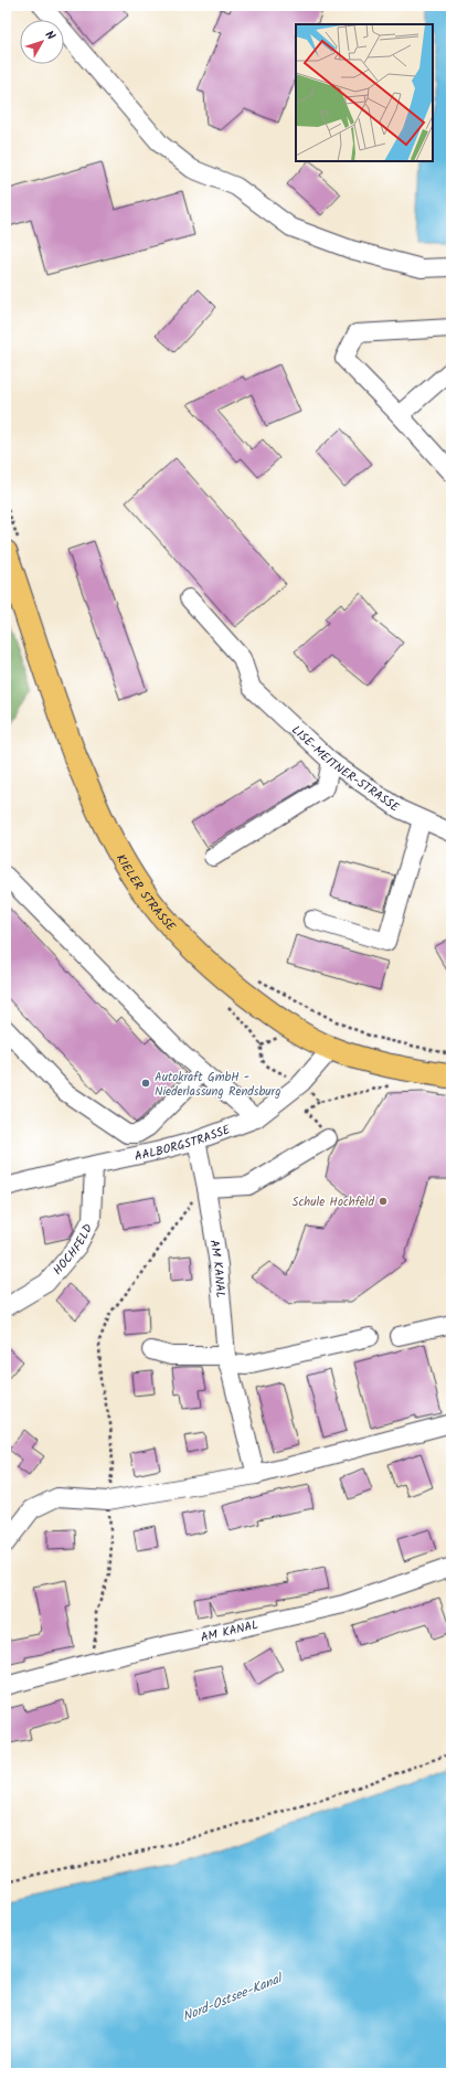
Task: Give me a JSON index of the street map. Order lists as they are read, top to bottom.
{
  "streets": {
    "main road": ["KIELER STRASSE"],
    "street": [
      "LISE-MEITNER-STRASSE",
      "AALBORGSTRASSE",
      "HOCHFELD",
      "AM KANAL"
    ]
  },
  "crossings": [
    ["KIELER STRASSE", "AALBORGSTRASSE"],
    ["AALBORGSTRASSE", "HOCHFELD"],
    ["AALBORGSTRASSE", "AM KANAL"]
  ],
  "water": ["Nord-Ostsee-Kanal"],
  "places": ["Autokraft GmbH - Niederlassung Rendsburg", "Schule Hochfeld"],
  "north": "top right"
}
